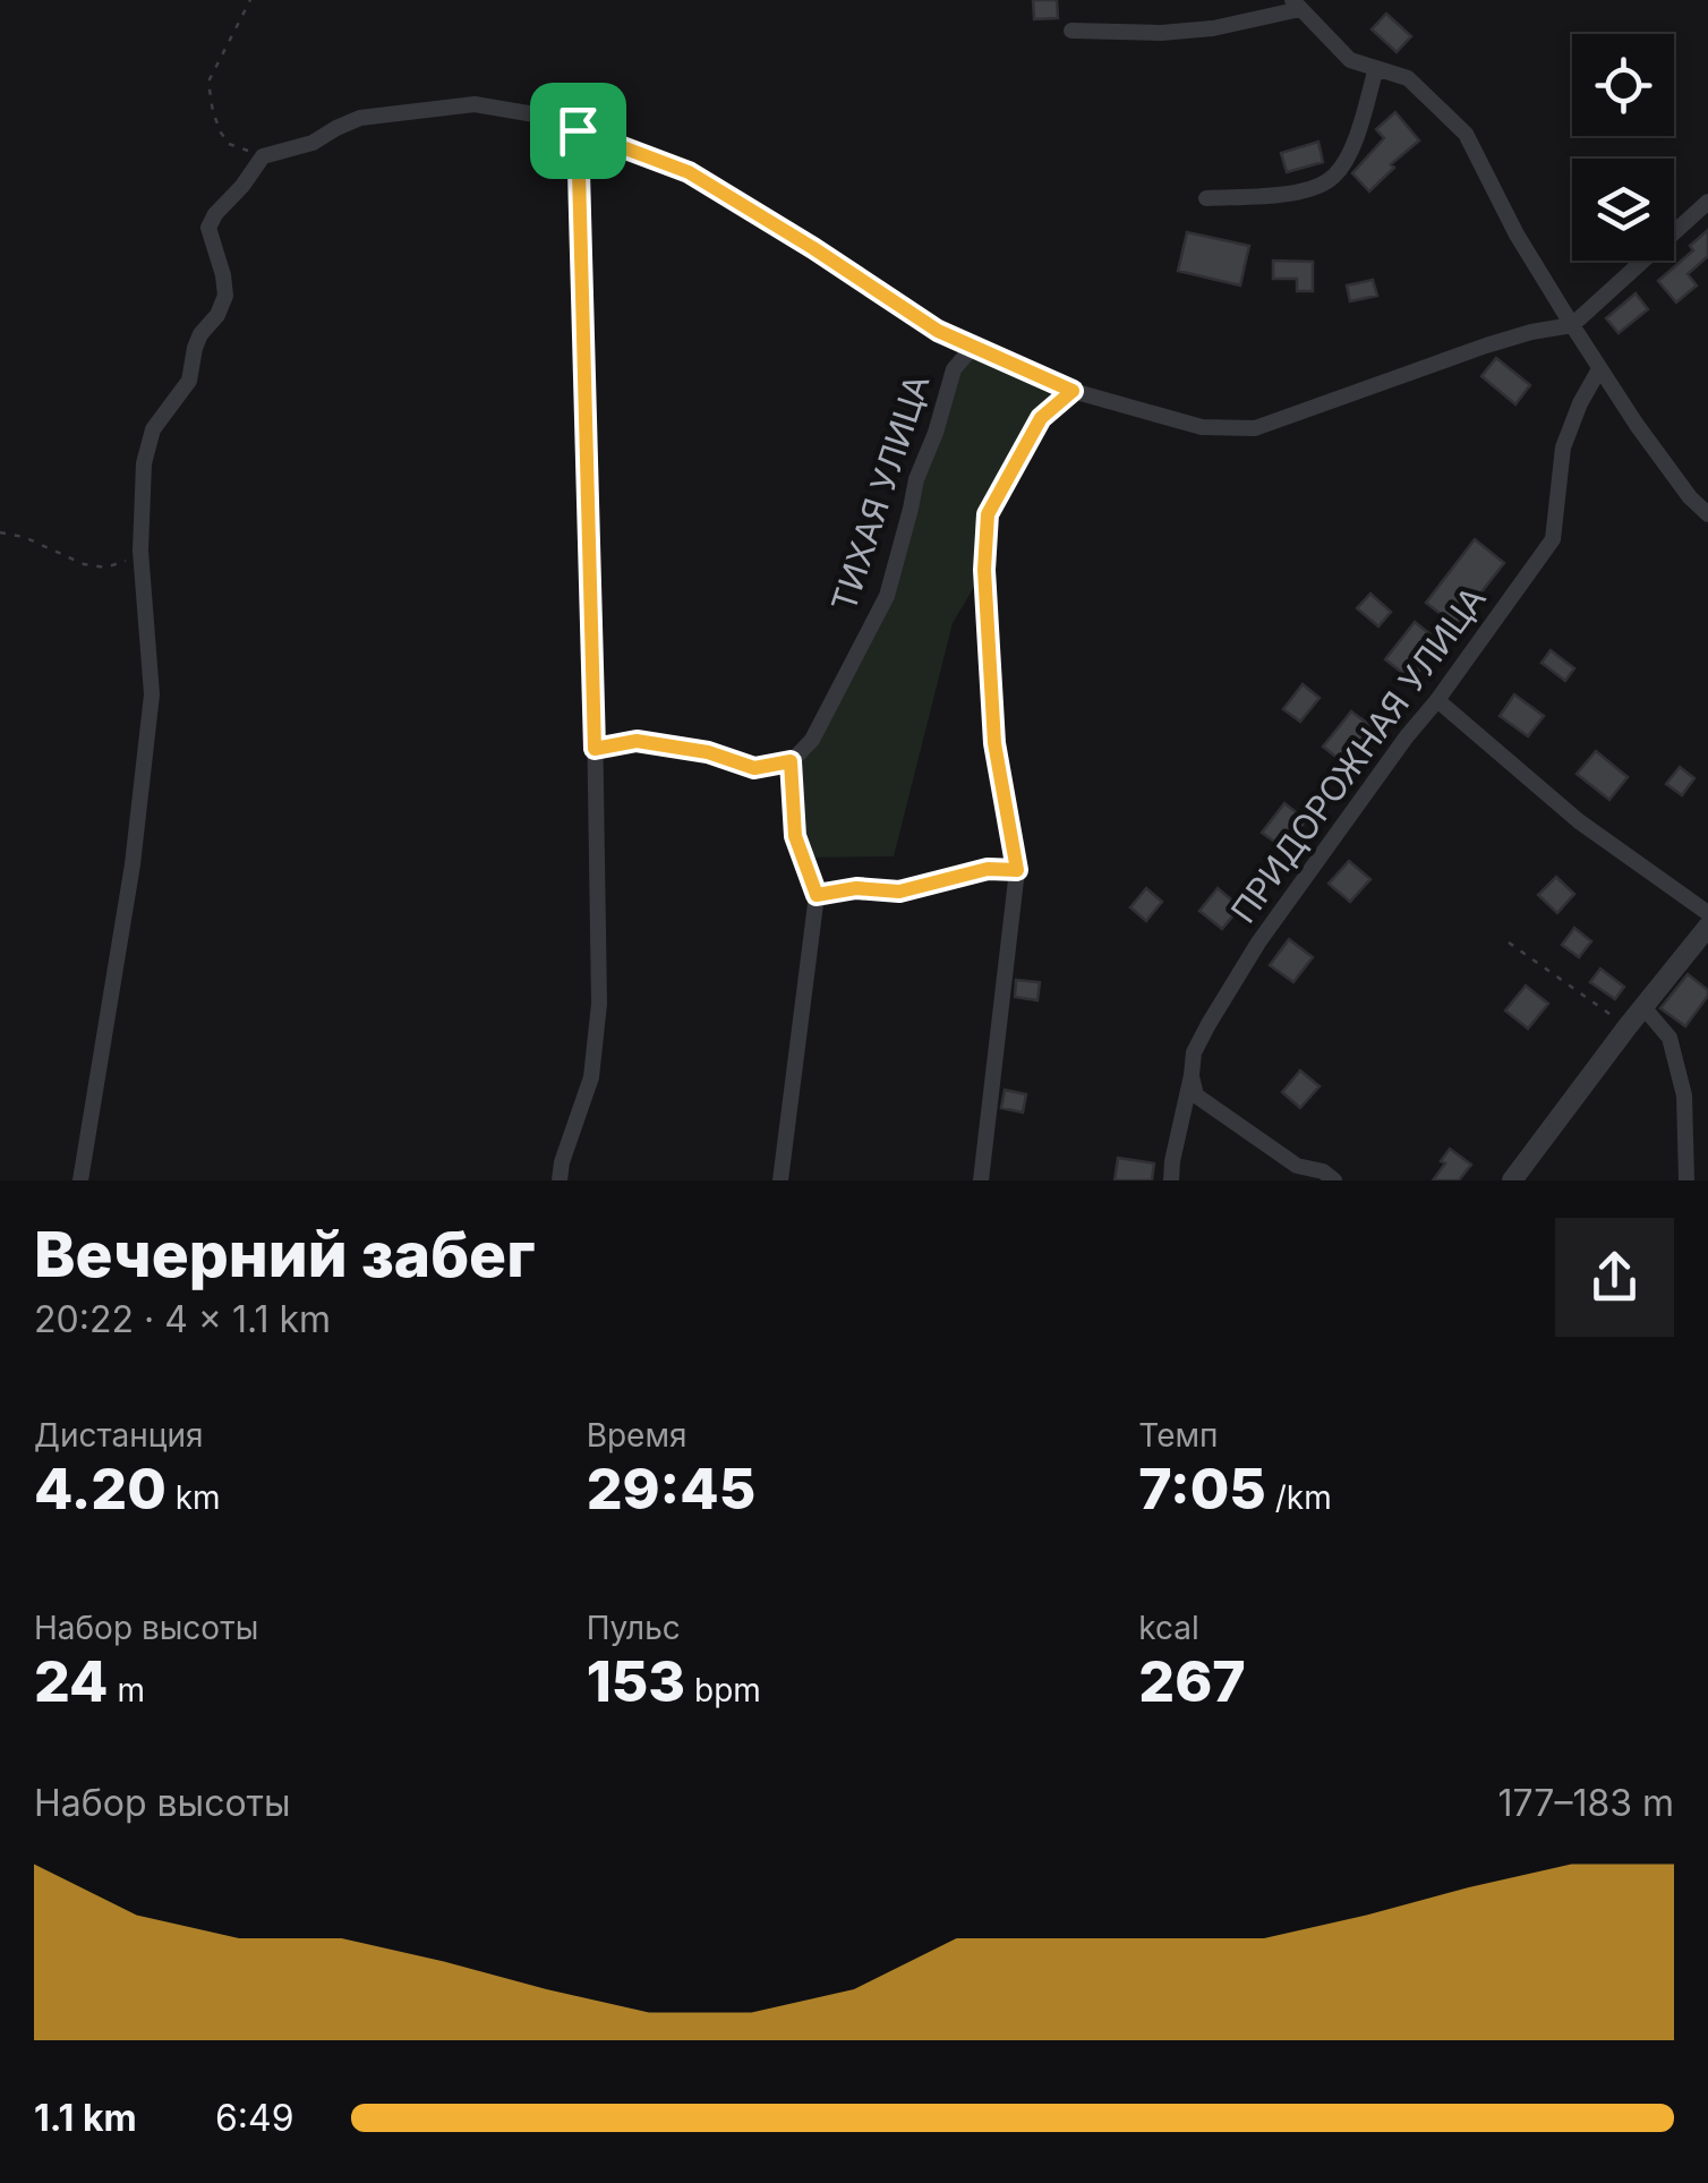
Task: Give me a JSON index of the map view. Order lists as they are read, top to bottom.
{
  "streets": {
    "street": ["ТИХАЯ УЛИЦА", "ПРИДОРОЖНАЯ УЛИЦА"]
  },
  "page": {
    "heading": ["Вечерний забег", "20:22 · 4 × 1.1 km"],
    "stats": [
      ["Дистанция", "4.20 km"],
      ["Время", "29:45"],
      ["Темп", "7:05 /km"],
      ["Набор высоты", "24 m"],
      ["Пульс", "153 bpm"],
      ["kcal", "267"]
    ],
    "chart": ["Набор высоты", "177–183 m"],
    "list": [
      {
        "name": "1.1 km",
        "note": "6:49"
      }
    ]
  }
}
